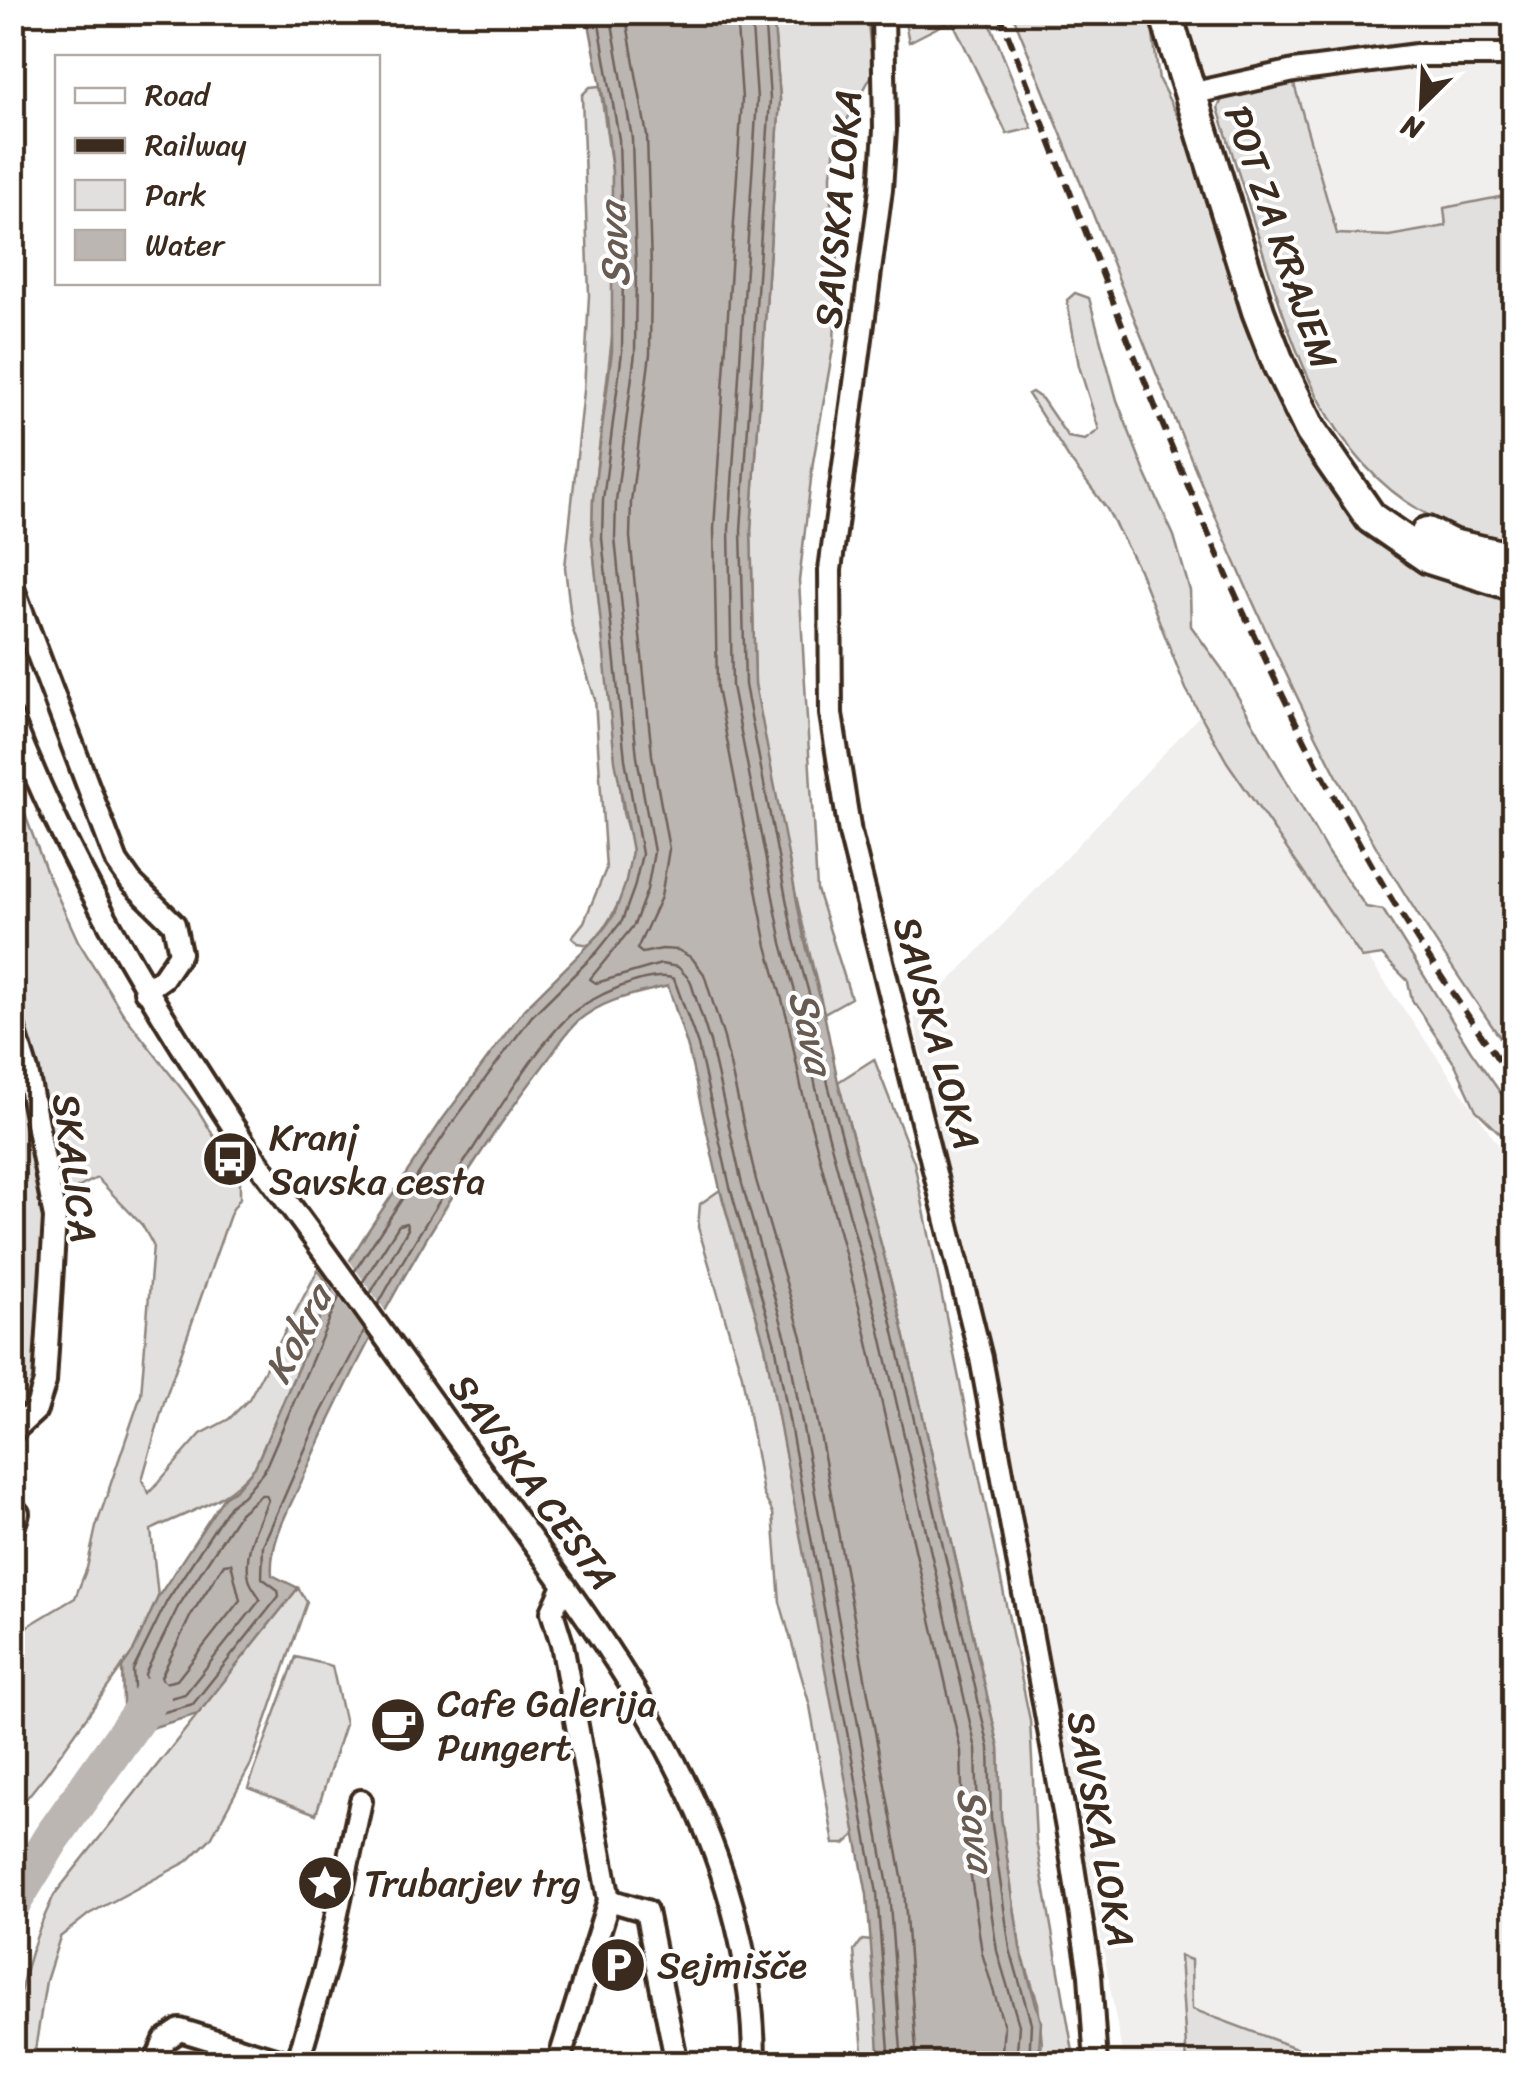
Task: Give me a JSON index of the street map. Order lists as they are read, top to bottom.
{
  "streets": {
    "street": [
      "SAVSKA LOKA",
      "POT ZA KRAJEM",
      "SKALICA",
      "SAVSKA CESTA"
    ]
  },
  "water": ["Sava", "Kokra"],
  "places": {
    "bus stop": ["Kranj Savska cesta"],
    "cafe": ["Cafe Galerija Pungert"],
    "place": ["Trubarjev trg"],
    "parking": ["Sejmišče"]
  },
  "legend": [
    "Road",
    "Railway",
    "Park",
    "Water"
  ],
  "north": "bottom left"
}
